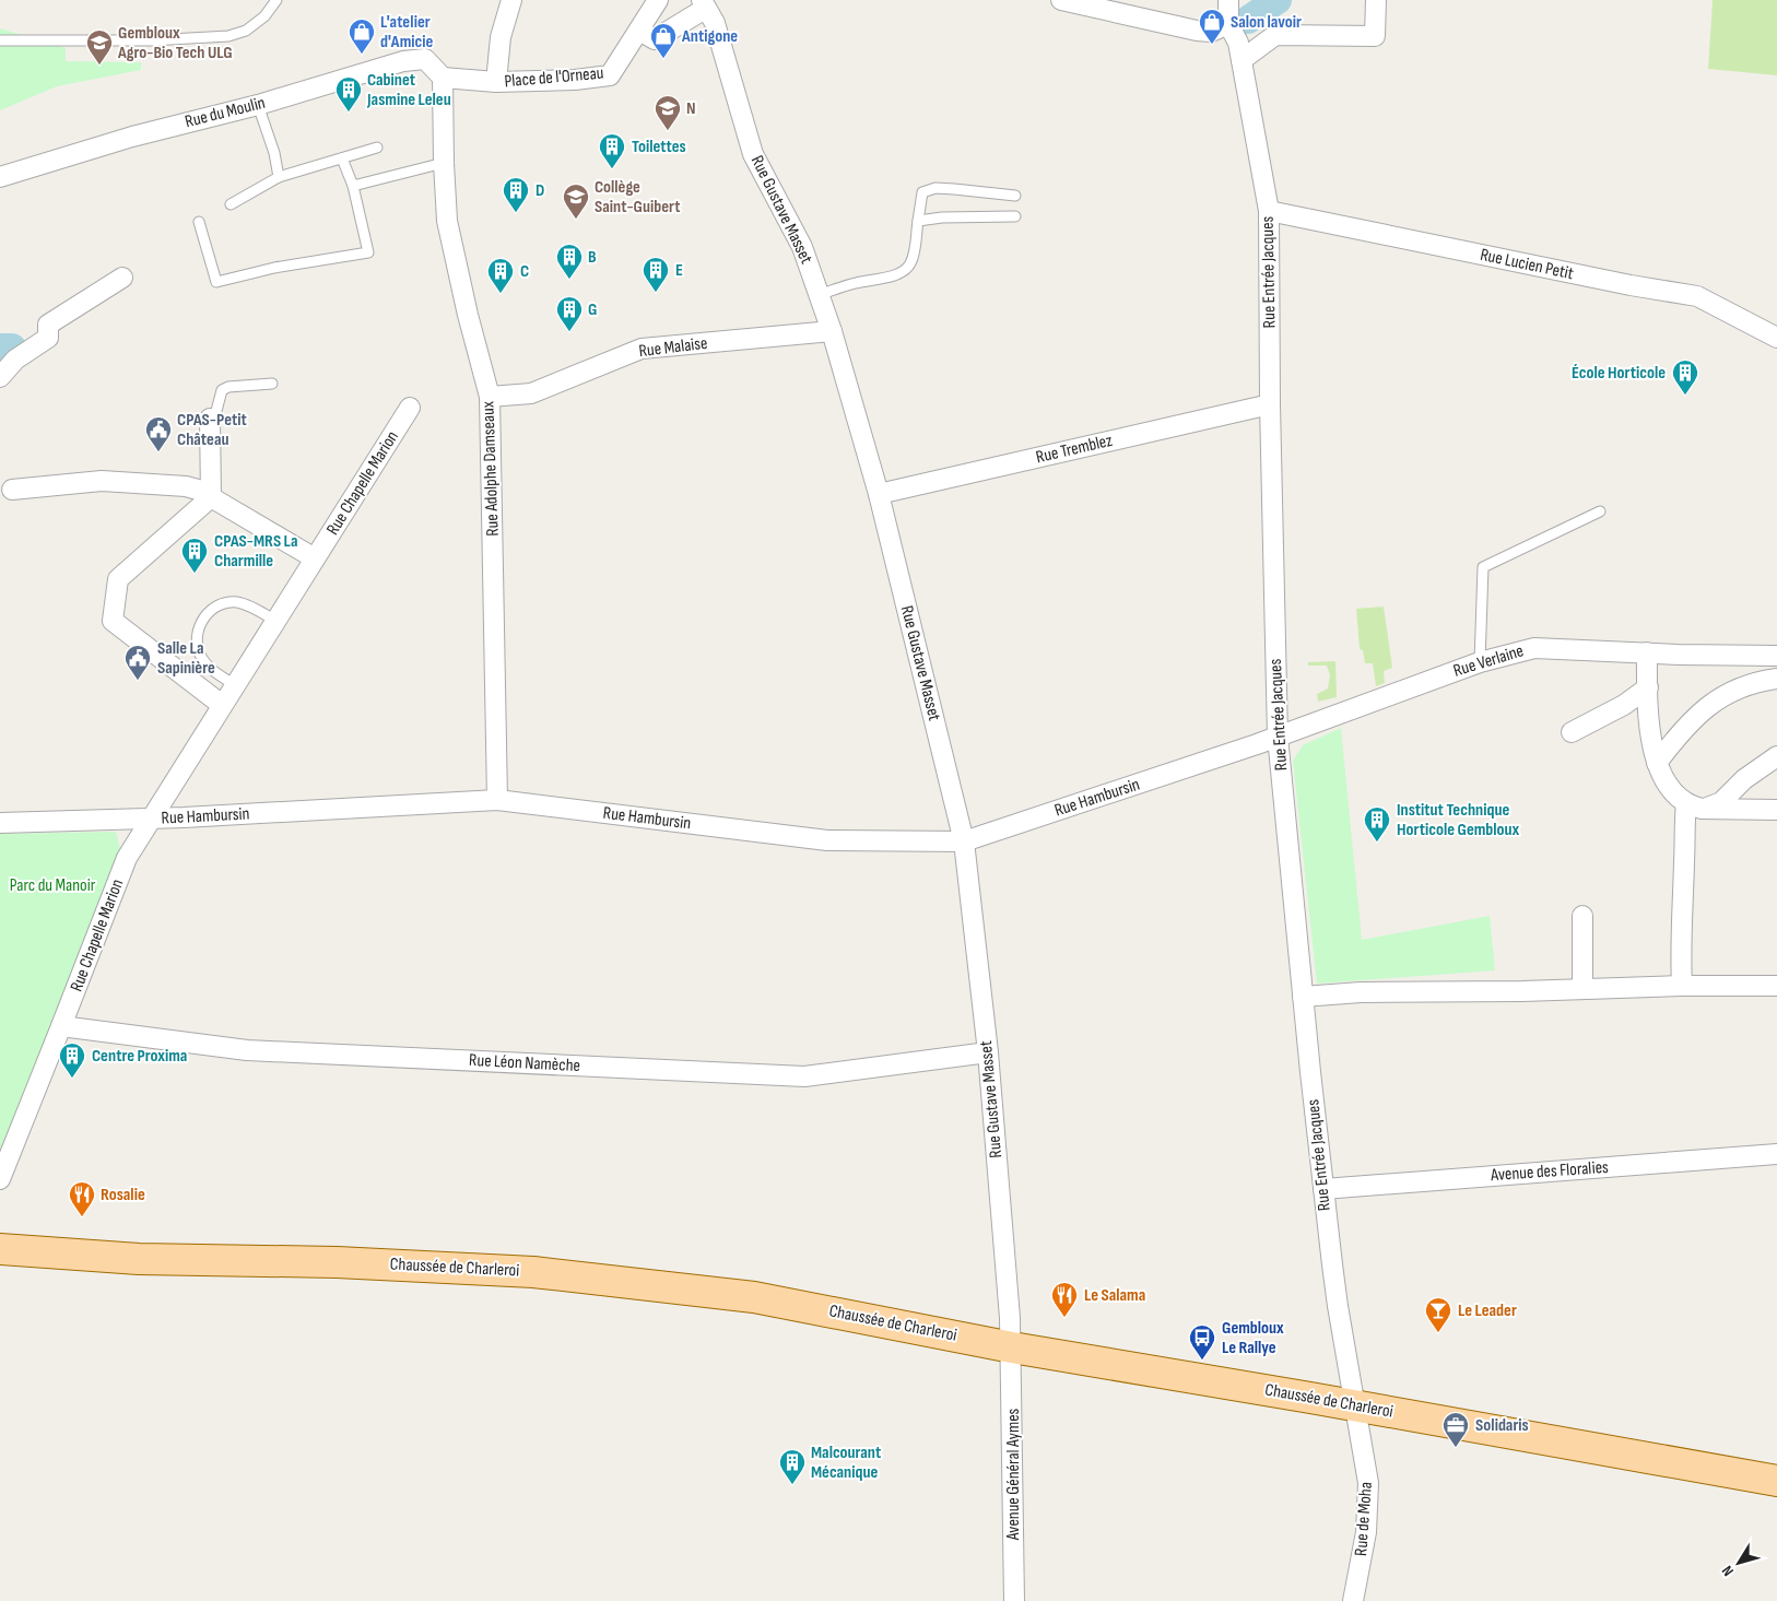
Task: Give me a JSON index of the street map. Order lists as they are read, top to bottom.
{
  "streets": {
    "main road": ["Chaussée de Charleroi"],
    "street": [
      "Place de l'Orneau",
      "Rue du Moulin",
      "Rue Gustave Masset",
      "Rue Lucien Petit",
      "Rue Entrée Jacques",
      "Rue Malaise",
      "Rue Tremblez",
      "Rue Adolphe Damseaux",
      "Rue Chapelle Marion",
      "Rue Verlaine",
      "Rue Hambursin",
      "Rue Léon Namèche",
      "Avenue des Floralies",
      "Avenue Général Aymes",
      "Rue de Moha"
    ]
  },
  "crossings": [
    ["Place de l'Orneau", "Rue du Moulin"],
    ["Place de l'Orneau", "Rue Adolphe Damseaux"],
    ["Rue du Moulin", "Rue Adolphe Damseaux"],
    ["Rue Gustave Masset", "Rue Malaise"],
    ["Rue Gustave Masset", "Rue Tremblez"],
    ["Rue Gustave Masset", "Rue Hambursin"],
    ["Rue Gustave Masset", "Rue Léon Namèche"],
    ["Rue Gustave Masset", "Chaussée de Charleroi"],
    ["Rue Gustave Masset", "Avenue Général Aymes"],
    ["Rue Lucien Petit", "Rue Entrée Jacques"],
    ["Rue Entrée Jacques", "Rue Tremblez"],
    ["Rue Entrée Jacques", "Rue Verlaine"],
    ["Rue Entrée Jacques", "Rue Hambursin"],
    ["Rue Entrée Jacques", "Avenue des Floralies"],
    ["Rue Entrée Jacques", "Chaussée de Charleroi"],
    ["Rue Entrée Jacques", "Rue de Moha"],
    ["Rue Malaise", "Rue Adolphe Damseaux"],
    ["Rue Adolphe Damseaux", "Rue Hambursin"],
    ["Rue Chapelle Marion", "Rue Hambursin"],
    ["Rue Chapelle Marion", "Rue Léon Namèche"],
    ["Rue Verlaine", "Rue Hambursin"],
    ["Chaussée de Charleroi", "Avenue Général Aymes"],
    ["Chaussée de Charleroi", "Rue de Moha"]
  ],
  "parks": ["Parc du Manoir"],
  "places": {
    "shop": ["Salon lavoir", "L'atelier d'Amicie", "Antigone"],
    "school or university": ["Gembloux Agro-Bio Tech ULG", "N", "Collège Saint-Guibert"],
    "building": [
      "Cabinet Jasmine Leleu",
      "Toilettes",
      "D",
      "B",
      "E",
      "C",
      "G",
      "École Horticole",
      "CPAS-MRS La Charmille",
      "Institut Technique Horticole Gembloux",
      "Centre Proxima",
      "Malcourant Mécanique"
    ],
    "public building": ["CPAS-Petit Château", "Salle La Sapinière"],
    "restaurant": ["Rosalie", "Le Salama"],
    "bar": ["Le Leader"],
    "bus stop": ["Gembloux Le Rallye"],
    "office": ["Solidaris"]
  },
  "north": "bottom left"
}
